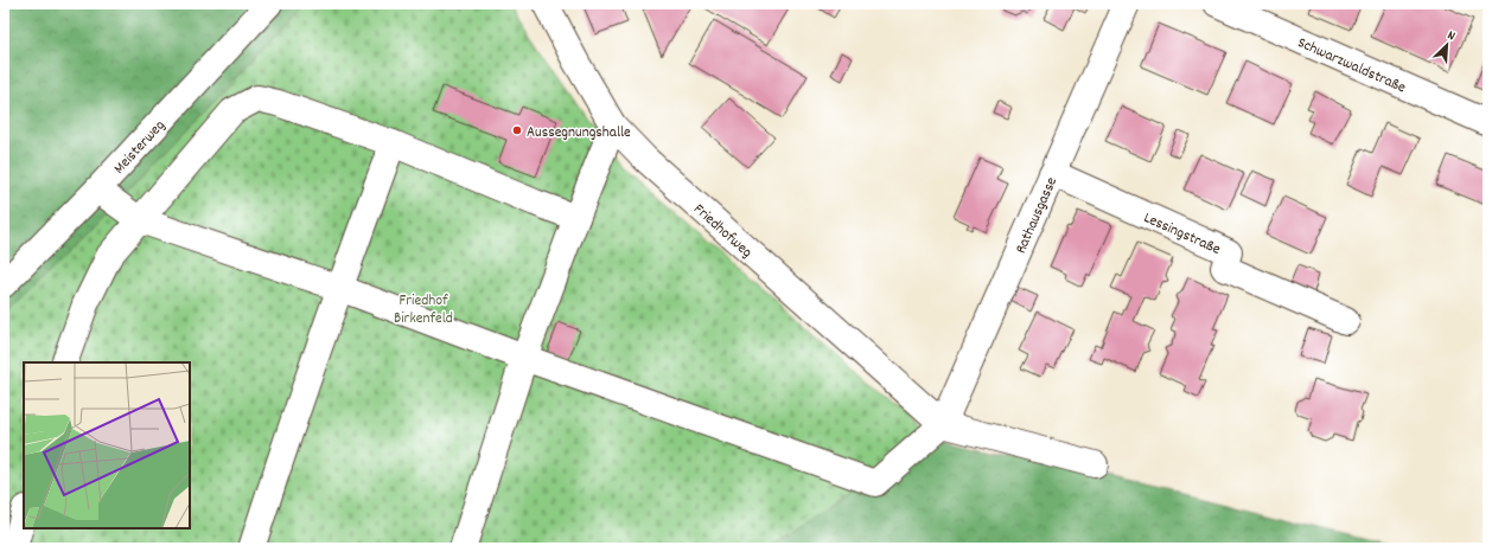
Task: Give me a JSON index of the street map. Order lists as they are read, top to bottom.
{
  "streets": {
    "street": [
      "Schwarzwaldstraße",
      "Meisterweg",
      "Rathausgasse",
      "Friedhofweg",
      "Lessingstraße"
    ]
  },
  "crossings": [
    ["Rathausgasse", "Friedhofweg"],
    ["Rathausgasse", "Lessingstraße"]
  ],
  "parks": ["Friedhof Birkenfeld"],
  "places": ["Aussegnungshalle"],
  "north": "top right"
}
